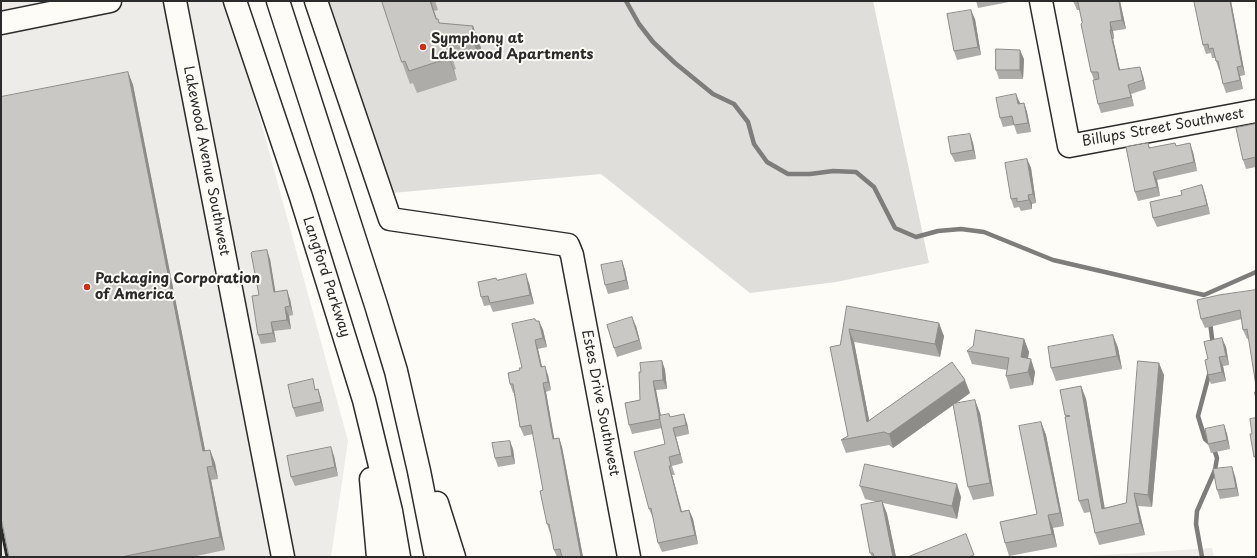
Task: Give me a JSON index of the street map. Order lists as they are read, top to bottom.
{
  "streets": {
    "main road": [
      "Billups Street Southwest",
      "Lakewood Avenue Southwest",
      "Langford Parkway",
      "Estes Drive Southwest"
    ]
  },
  "places": ["Symphony at Lakewood Apartments", "Packaging Corporation of America"]
}
